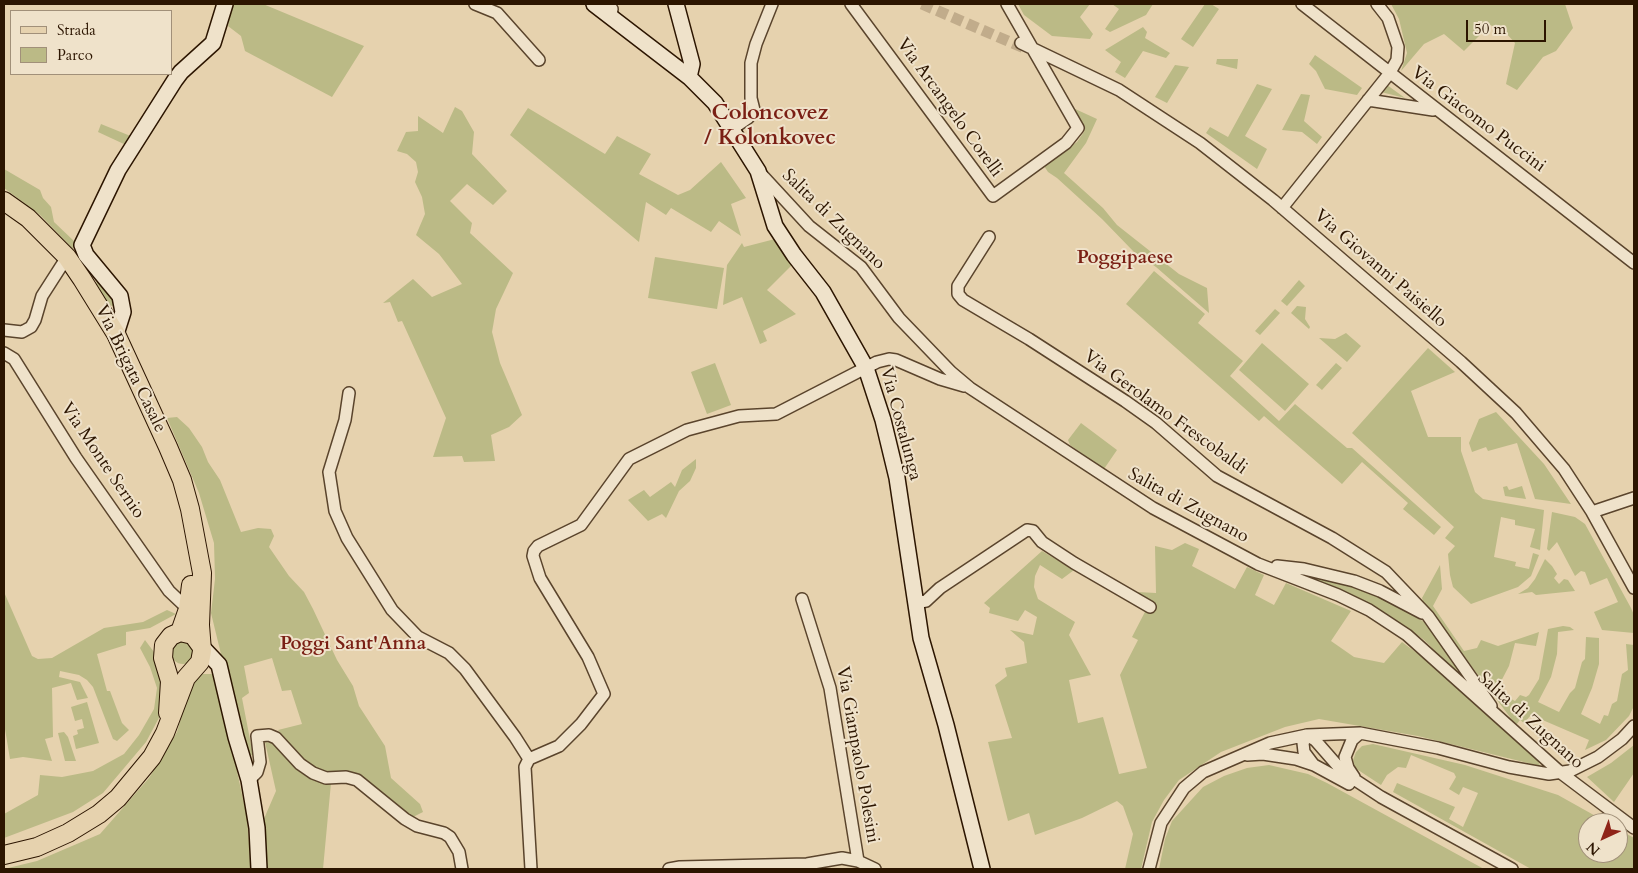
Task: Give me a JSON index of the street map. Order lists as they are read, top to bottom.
{
  "streets": {
    "main road": ["Via Brigata Casale"],
    "street": [
      "Via Arcangelo Corelli",
      "Via Giacomo Puccini",
      "Salita di Zugnano",
      "Via Giovanni Paisiello",
      "Via Gerolamo Frescobaldi",
      "Via Costalunga",
      "Via Monte Sernio",
      "Via Giampaolo Polesini"
    ]
  },
  "crossings": [
    ["Via Arcangelo Corelli", "Via Giovanni Paisiello"],
    ["Salita di Zugnano", "Via Gerolamo Frescobaldi"],
    ["Salita di Zugnano", "Via Costalunga"],
    ["Via Brigata Casale", "Via Monte Sernio"]
  ],
  "districts": ["Coloncovez / Kolonkovec", "Poggipaese", "Poggi Sant'Anna"],
  "legend": ["Strada", "Parco"],
  "scale_bar": "50 m",
  "north": "bottom left"
}
